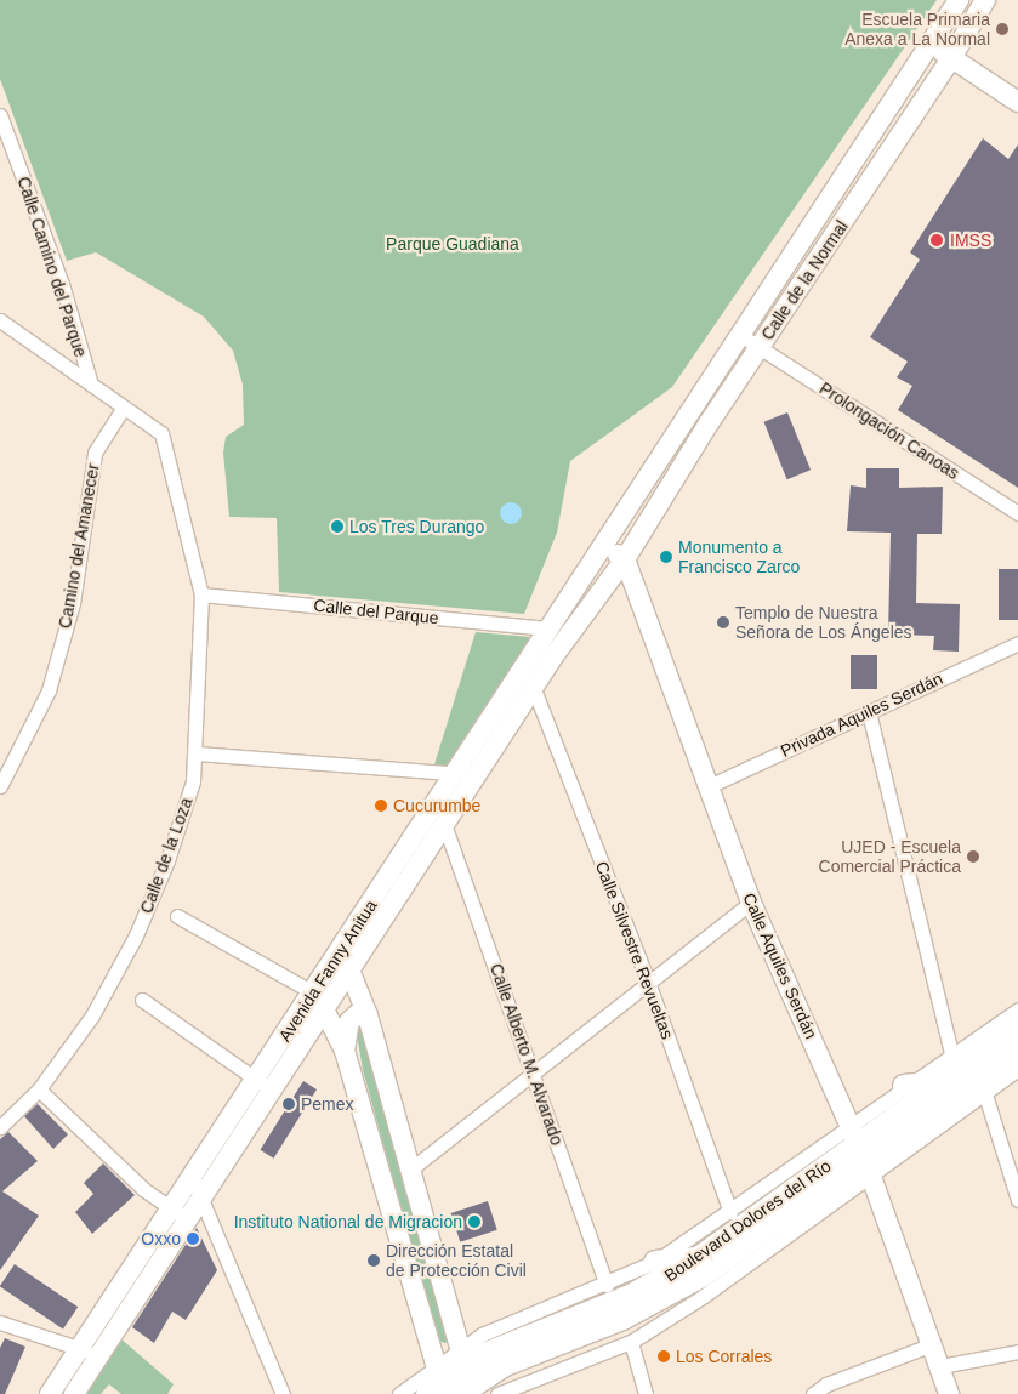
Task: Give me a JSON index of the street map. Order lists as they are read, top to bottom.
{
  "streets": {
    "main road": [
      "Calle de la Normal",
      "Calle Aquiles Serdán",
      "Avenida Fanny Anitua",
      "Boulevard Dolores del Río"
    ],
    "street": [
      "Calle Camino del Parque",
      "Prolongación Canoas",
      "Camino del Amanecer",
      "Calle del Parque",
      "Privada Aquiles Serdán",
      "Calle de la Loza",
      "Calle Silvestre Revueltas",
      "Calle Alberto M. Alvarado"
    ]
  },
  "crossings": [
    ["Calle de la Normal", "Prolongación Canoas"],
    ["Calle de la Normal", "Calle Aquiles Serdán"],
    ["Calle de la Normal", "Avenida Fanny Anitua"],
    ["Camino del Amanecer", "Calle de la Loza"],
    ["Calle del Parque", "Calle de la Loza"],
    ["Calle del Parque", "Avenida Fanny Anitua"],
    ["Privada Aquiles Serdán", "Calle Aquiles Serdán"],
    ["Calle Silvestre Revueltas", "Avenida Fanny Anitua"],
    ["Calle Aquiles Serdán", "Avenida Fanny Anitua"],
    ["Calle Aquiles Serdán", "Boulevard Dolores del Río"],
    ["Avenida Fanny Anitua", "Calle Alberto M. Alvarado"]
  ],
  "parks": ["Parque Guadiana"],
  "places": [
    "Escuela Primaria Anexa a La Normal",
    "IMSS",
    "Los Tres Durango",
    "Monumento a Francisco Zarco",
    "Templo de Nuestra Señora de Los Ángeles",
    "Cucurumbe",
    "UJED - Escuela Comercial Práctica",
    "Pemex",
    "Instituto National de Migracion",
    "Oxxo",
    "Dirección Estatal de Protección Civil",
    "Los Corrales"
  ]
}
